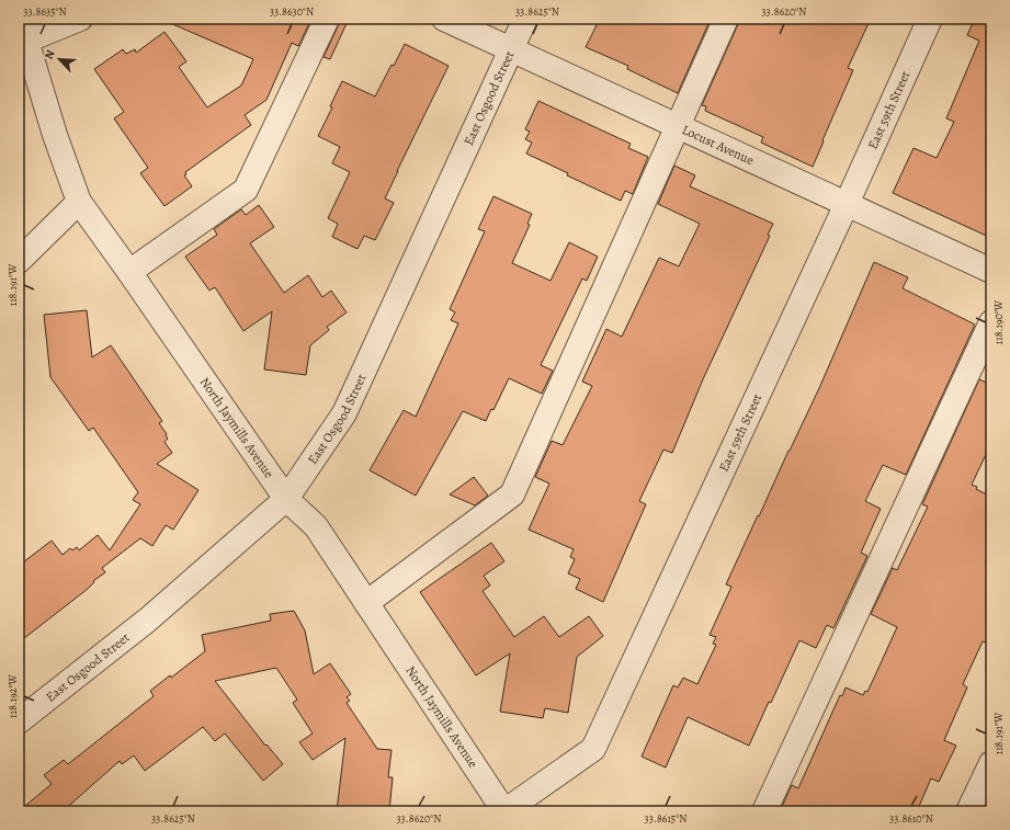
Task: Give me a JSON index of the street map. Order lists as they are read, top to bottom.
{
  "streets": {
    "street": [
      "East Osgood Street",
      "East 59th Street",
      "Locust Avenue",
      "North Jaymills Avenue"
    ]
  },
  "crossings": [
    ["East Osgood Street", "Locust Avenue"],
    ["East Osgood Street", "North Jaymills Avenue"],
    ["East 59th Street", "Locust Avenue"],
    ["East 59th Street", "North Jaymills Avenue"]
  ],
  "north": "top left",
  "coordinates": [
    "33.8635°N",
    "33.8630°N",
    "33.8625°N",
    "33.8620°N",
    "118.191°W",
    "118.190°W",
    "118.192°W",
    "33.8615°N",
    "33.8610°N"
  ]
}
